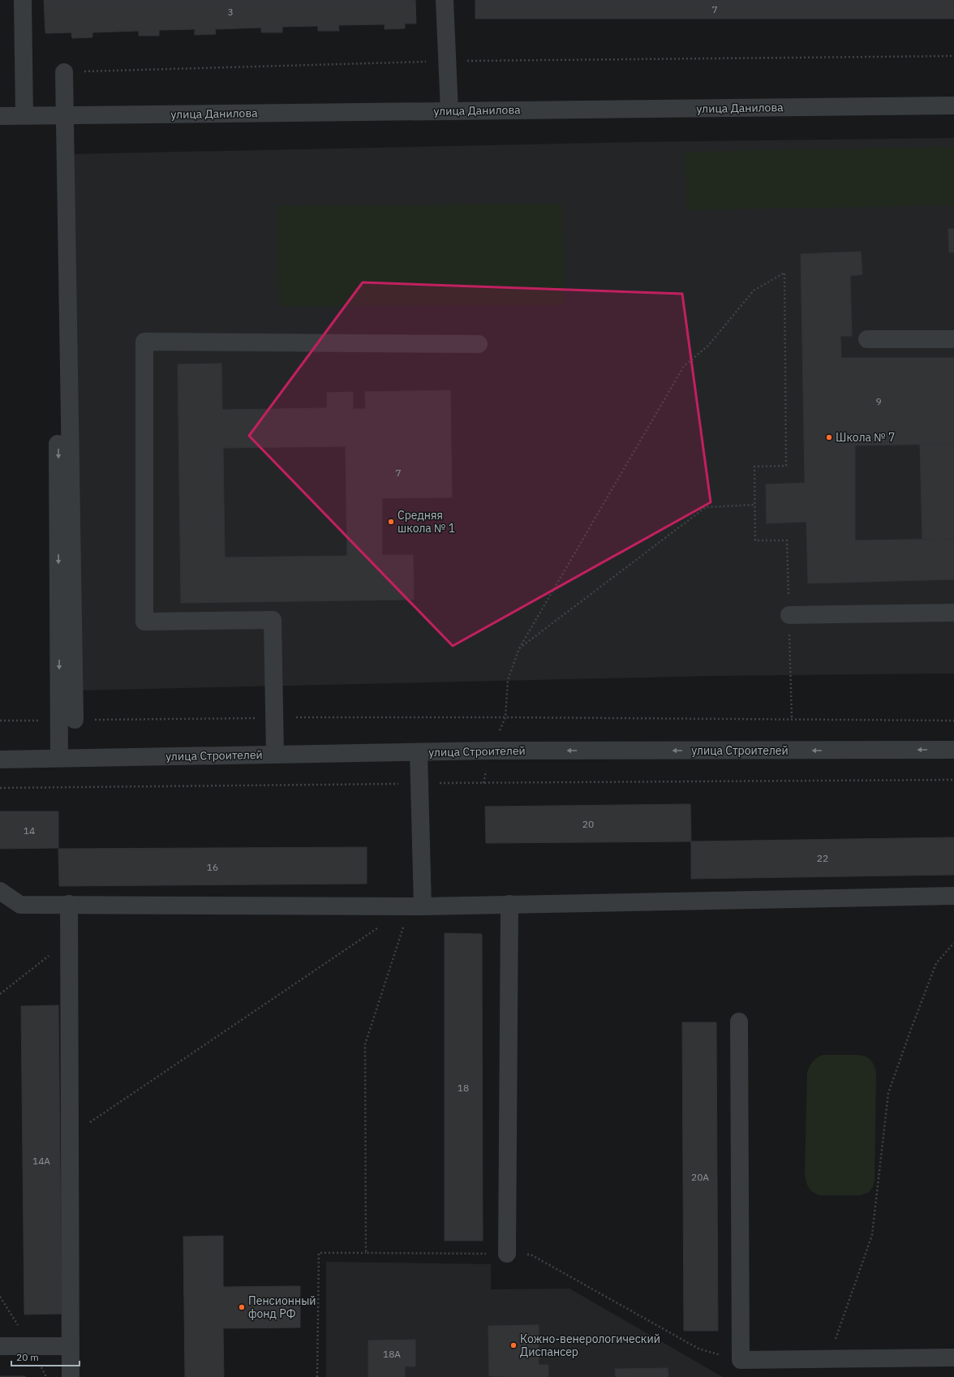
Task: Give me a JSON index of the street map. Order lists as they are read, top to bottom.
{
  "streets": {
    "street": ["улица Данилова", "улица Строителей"]
  },
  "places": [
    "Школа № 7",
    "Средняя школа № 1",
    "Пенсионный фонд РФ",
    "Кожно-венерологический Диспансер"
  ],
  "house_numbers": [
    "7",
    "3",
    "9",
    "7",
    "20",
    "14",
    "22",
    "16",
    "18",
    "14А",
    "20А",
    "18А"
  ],
  "scale_bar": "20 m"
}
